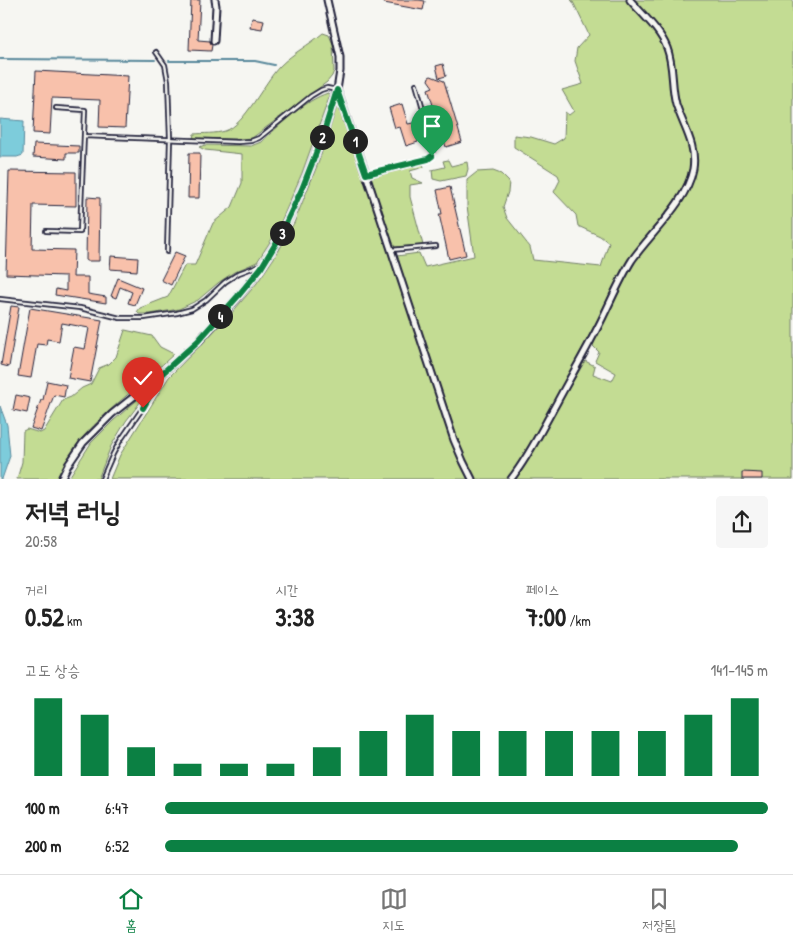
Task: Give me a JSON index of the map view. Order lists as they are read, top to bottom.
{
  "page": {
    "pins": [
      "2",
      "1",
      "3",
      "4"
    ],
    "heading": ["저녁 러닝", "20:58"],
    "stats": [
      ["거리", "0.52 km"],
      ["시간", "3:38"],
      ["페이스", "7:00 /km"]
    ],
    "chart": ["고도 상승", "141–145 m"],
    "list": [
      {
        "name": "100 m",
        "note": "6:47"
      },
      {
        "name": "200 m",
        "note": "6:52"
      }
    ],
    "tabs": ["홈", "지도", "저장됨"]
  }
}
